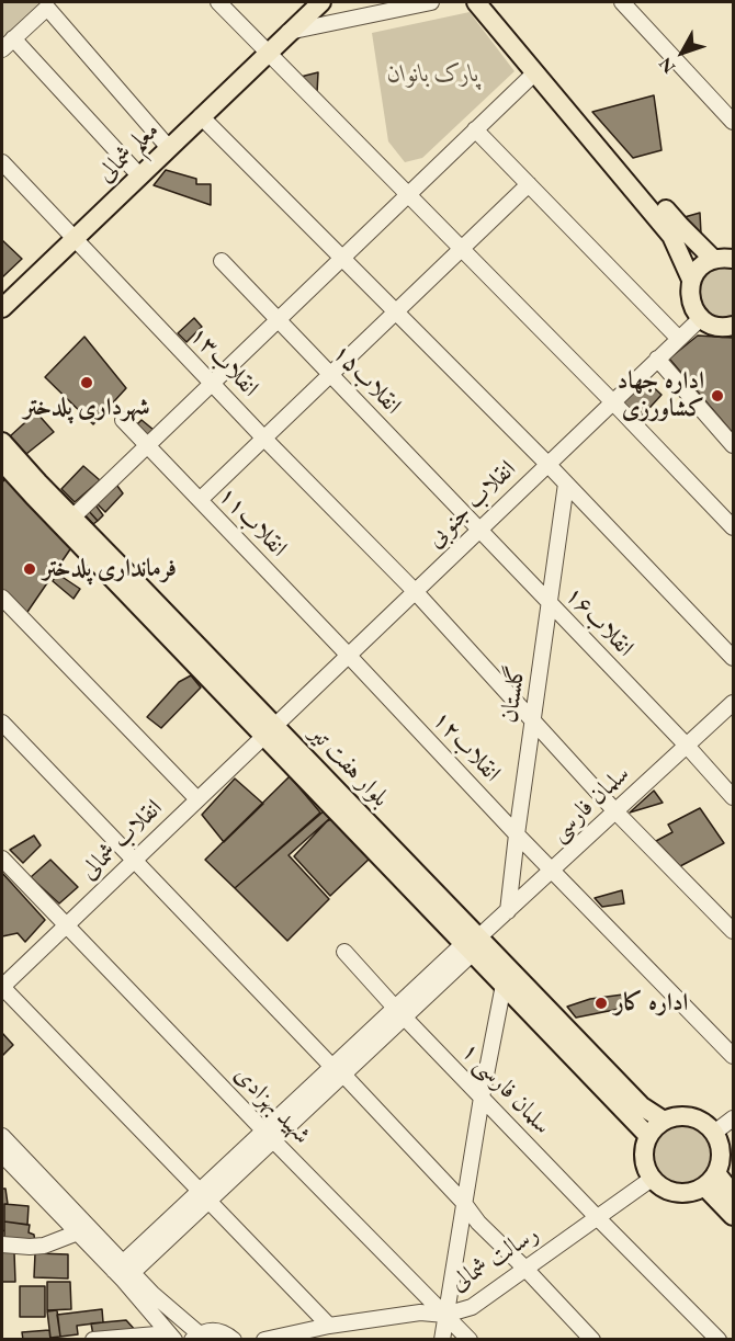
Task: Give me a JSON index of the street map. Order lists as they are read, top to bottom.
{
  "streets": {
    "main road": ["معلم شمالی", "بلوار هفت تیر"],
    "street": [
      "انقلاب۱۳",
      "انقلاب۱۵",
      "انقلاب جنوبی",
      "انقلاب۱۱",
      "انقلاب۱۶",
      "گلستان",
      "انقلاب۱۲",
      "سلمان فارسی",
      "انقلاب شمالی",
      "سلمان فارسی ۱",
      "شهید بهزادی",
      "رسالت شمالی"
    ]
  },
  "crossings": [
    ["معلم شمالی", "انقلاب۱۳"],
    ["انقلاب۱۳", "انقلاب جنوبی"],
    ["انقلاب۱۳", "گلستان"],
    ["انقلاب۱۳", "سلمان فارسی"],
    ["انقلاب۱۵", "انقلاب جنوبی"],
    ["انقلاب۱۵", "انقلاب۱۶"],
    ["انقلاب جنوبی", "انقلاب۱۱"],
    ["انقلاب جنوبی", "انقلاب۱۶"],
    ["انقلاب جنوبی", "انقلاب۱۲"],
    ["انقلاب جنوبی", "بلوار هفت تیر"],
    ["انقلاب جنوبی", "انقلاب شمالی"],
    ["انقلاب۱۱", "انقلاب۱۲"],
    ["انقلاب۱۶", "گلستان"],
    ["انقلاب۱۶", "سلمان فارسی"],
    ["گلستان", "انقلاب۱۲"],
    ["گلستان", "سلمان فارسی"],
    ["انقلاب۱۲", "سلمان فارسی"],
    ["بلوار هفت تیر", "سلمان فارسی"],
    ["بلوار هفت تیر", "انقلاب شمالی"],
    ["بلوار هفت تیر", "رسالت شمالی"],
    ["سلمان فارسی", "سلمان فارسی ۱"],
    ["سلمان فارسی", "شهید بهزادی"],
    ["انقلاب شمالی", "شهید بهزادی"],
    ["سلمان فارسی ۱", "رسالت شمالی"],
    ["شهید بهزادی", "رسالت شمالی"]
  ],
  "parks": ["پارک بانوان"],
  "places": [
    "شهرداری پلدختر",
    "اداره جهاد کشاورزی",
    "فرمانداری پلدختر",
    "اداره کار"
  ],
  "north": "bottom left"
}
